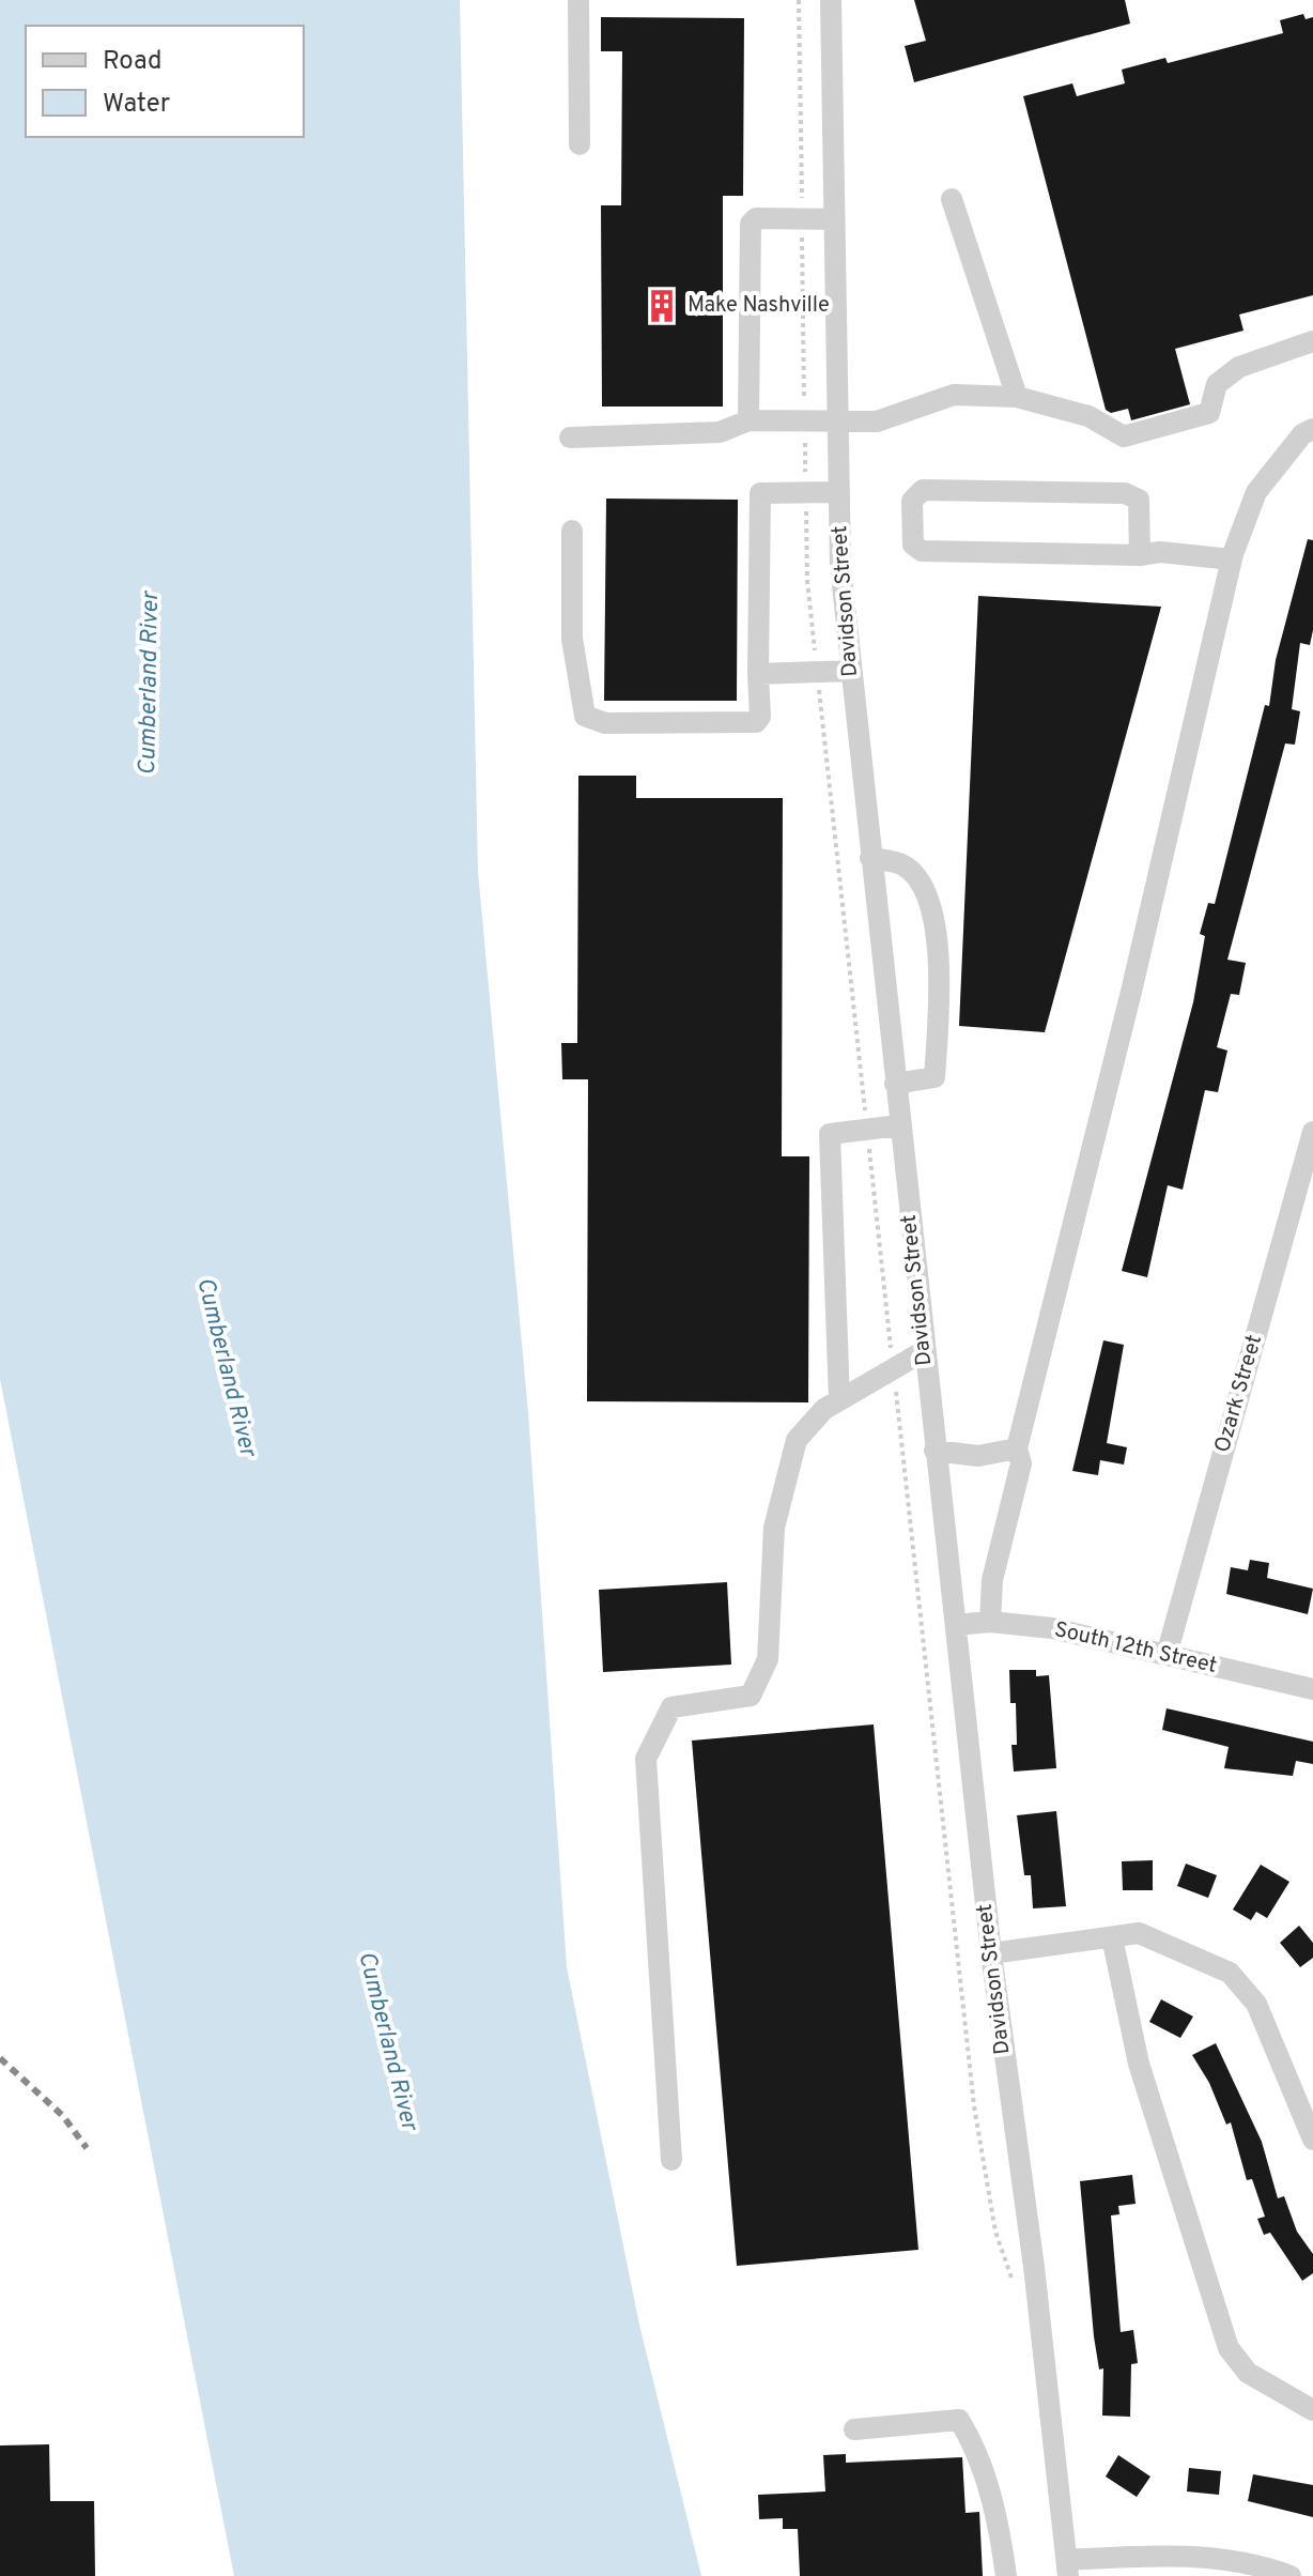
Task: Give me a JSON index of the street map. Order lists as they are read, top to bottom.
{
  "streets": {
    "street": ["Davidson Street", "Ozark Street", "South 12th Street"]
  },
  "crossings": [
    ["Davidson Street", "South 12th Street"],
    ["Ozark Street", "South 12th Street"]
  ],
  "water": ["Cumberland River"],
  "places": {
    "building": ["Make Nashville"]
  },
  "legend": ["Road", "Water"]
}
